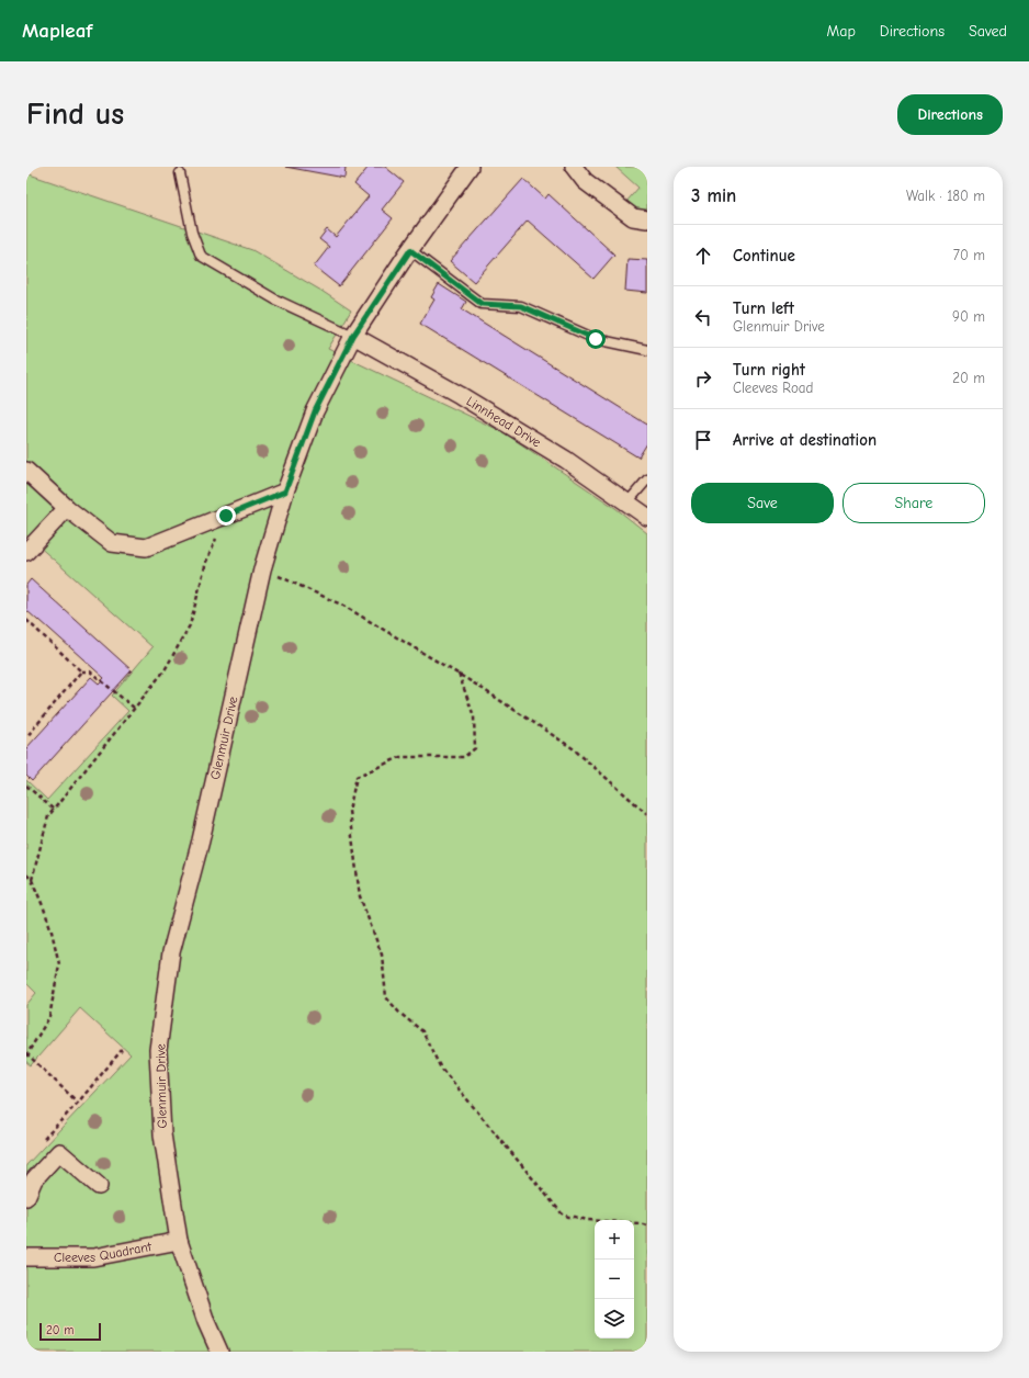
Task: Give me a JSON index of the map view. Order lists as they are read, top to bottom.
{
  "streets": {
    "street": ["Linnhead Drive", "Glenmuir Drive", "Cleeves Quadrant"]
  },
  "crossings": [
    ["Linnhead Drive", "Glenmuir Drive"],
    ["Glenmuir Drive", "Cleeves Quadrant"]
  ],
  "scale_bar": "20 m",
  "page": {
    "header": "Mapleaf",
    "nav": ["Map", "Directions", "Saved"],
    "buttons": [
      "Directions",
      ["Save", "Share"]
    ],
    "title": "Find us",
    "heading": ["3 min", "Walk · 180 m"],
    "list": [
      ["Continue", "70 m"],
      ["Turn left", "Glenmuir Drive", "90 m"],
      ["Turn right", "Cleeves Road", "20 m"],
      "Arrive at destination"
    ],
    "map_buttons": ["+", "−"],
    "scale": "20 m"
  }
}
